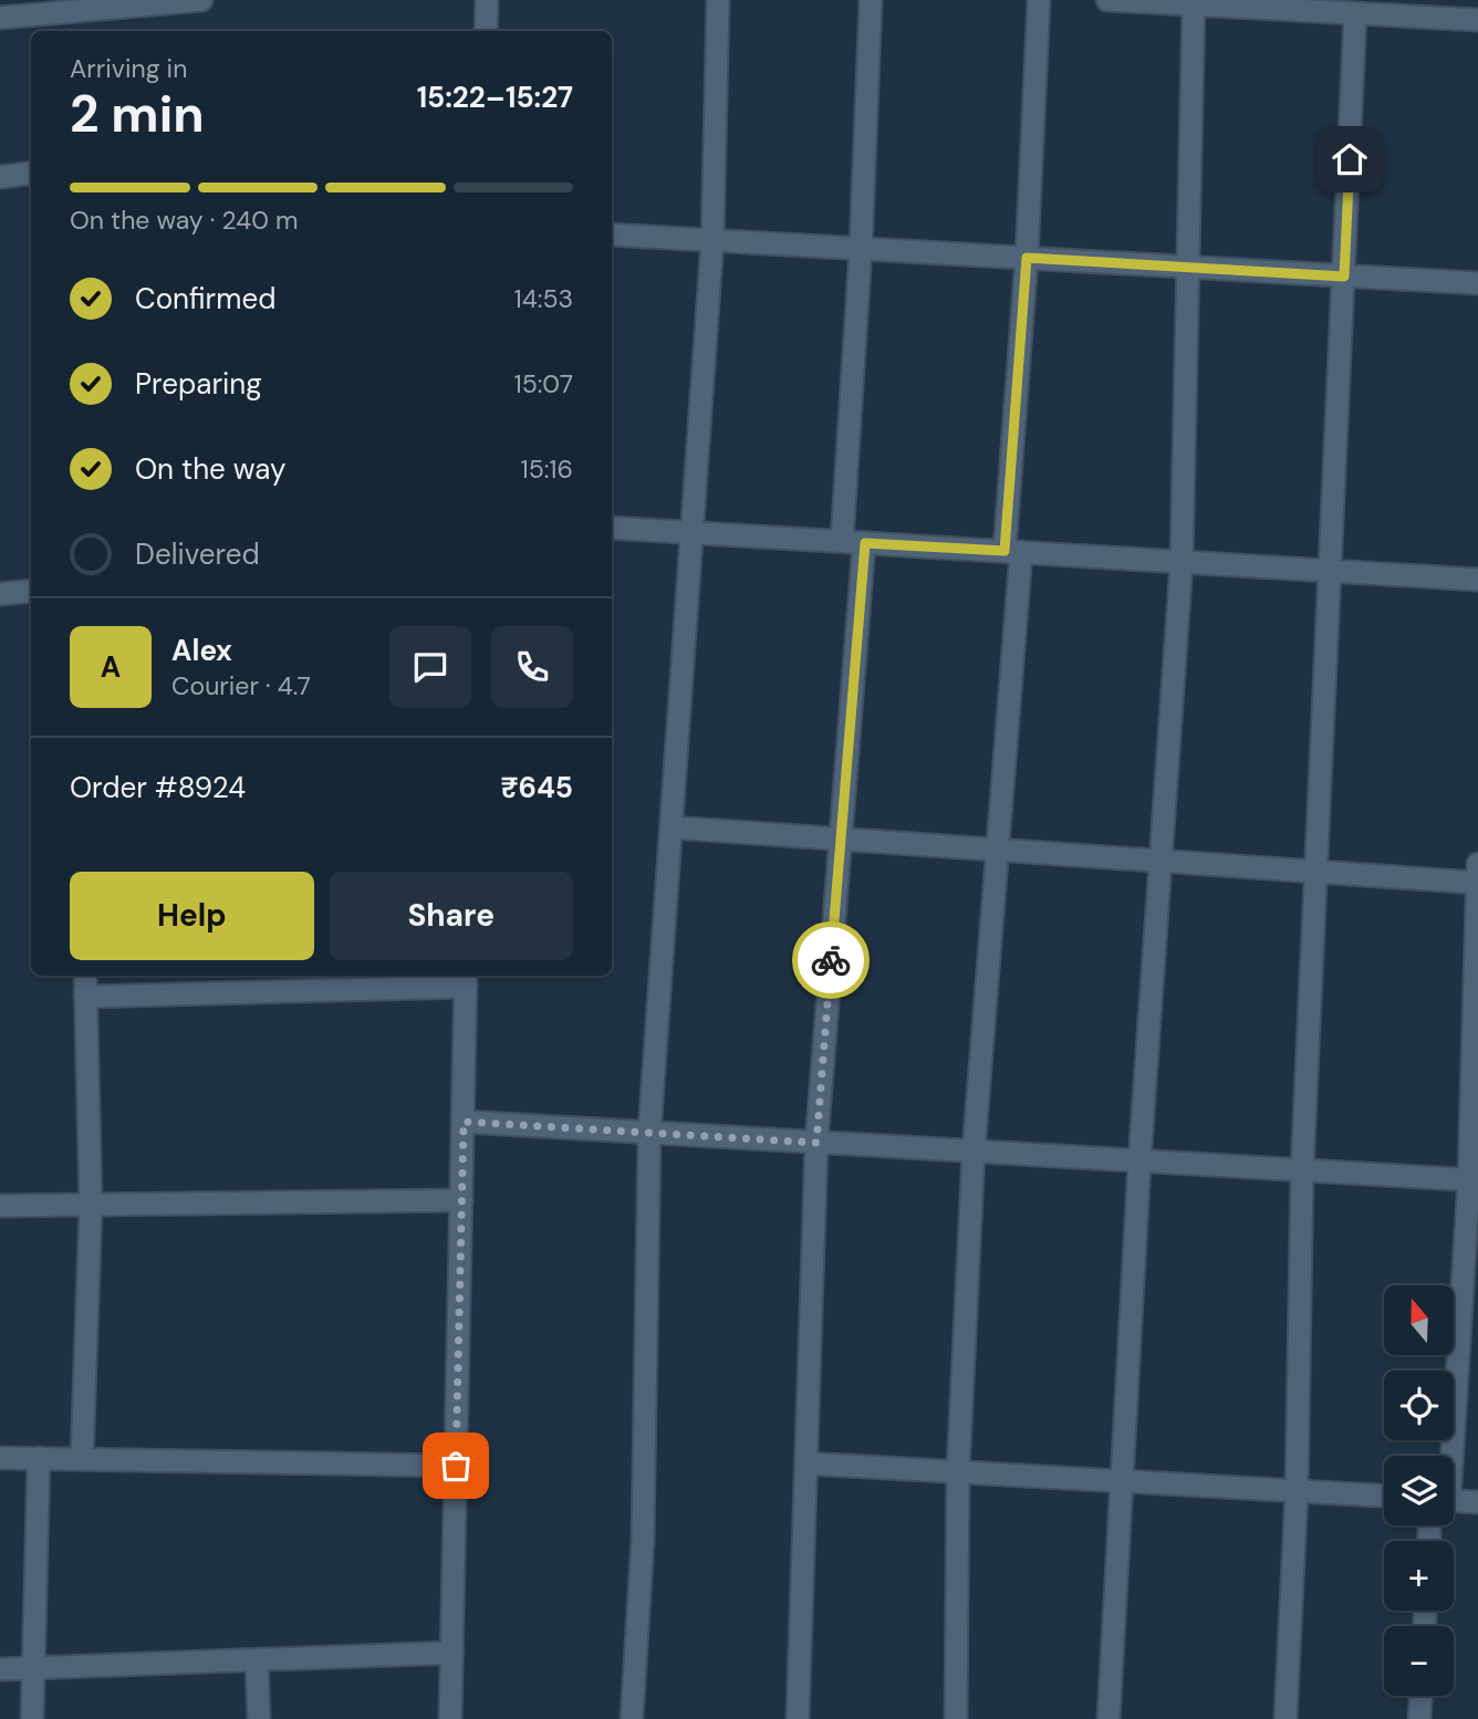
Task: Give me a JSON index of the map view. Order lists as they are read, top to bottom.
{
  "north": "top",
  "page": {
    "heading": ["2 min", "Arriving in", "15:22–15:27"],
    "panel": [
      "Alex",
      "Courier · 4.7",
      "Order #8924",
      "₹645"
    ],
    "bar": "On the way · 240 m",
    "list": [
      ["Confirmed", "14:53"],
      ["Preparing", "15:07"],
      ["On the way", "15:16"],
      "Delivered"
    ],
    "round": "A",
    "buttons": ["Help", "Share"],
    "map_buttons": ["+", "−"]
  }
}
